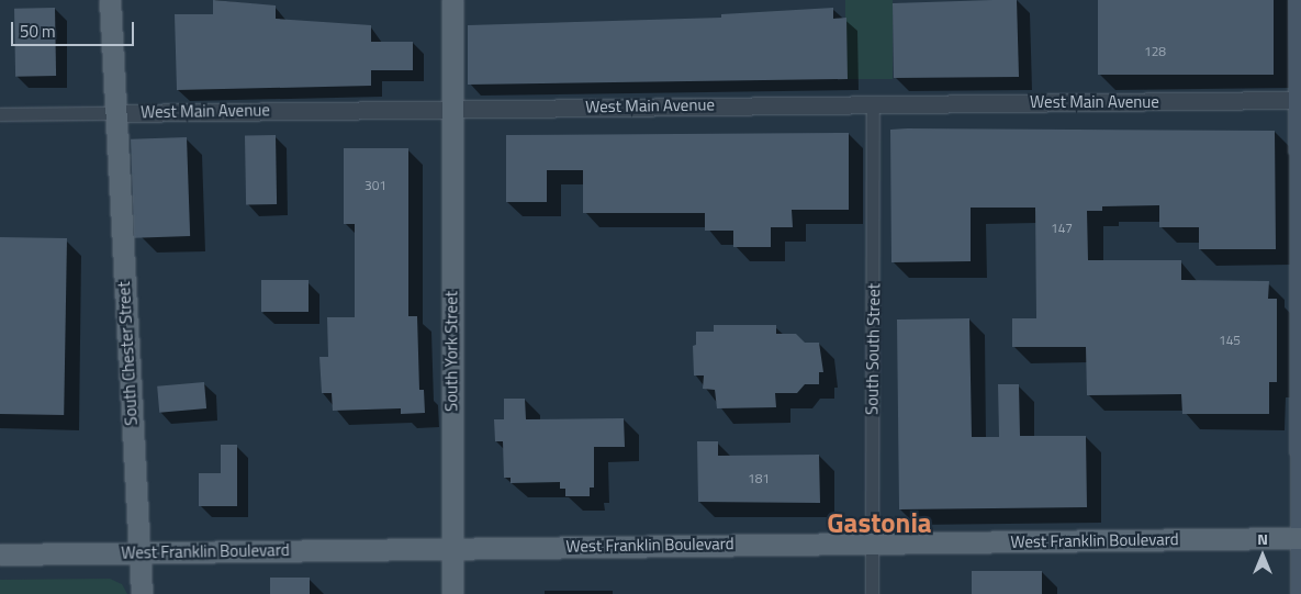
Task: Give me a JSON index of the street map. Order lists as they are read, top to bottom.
{
  "streets": {
    "main road": ["South York Street", "South Chester Street", "West Franklin Boulevard"],
    "street": ["West Main Avenue", "South South Street"]
  },
  "crossings": [
    ["West Main Avenue", "South South Street"],
    ["West Main Avenue", "South York Street"],
    ["West Main Avenue", "South Chester Street"],
    ["South South Street", "West Franklin Boulevard"],
    ["South York Street", "West Franklin Boulevard"],
    ["South Chester Street", "West Franklin Boulevard"]
  ],
  "districts": ["Gastonia"],
  "house_numbers": [
    "128",
    "301",
    "147",
    "145",
    "181"
  ],
  "scale_bar": "50 m",
  "north": "top"
}
